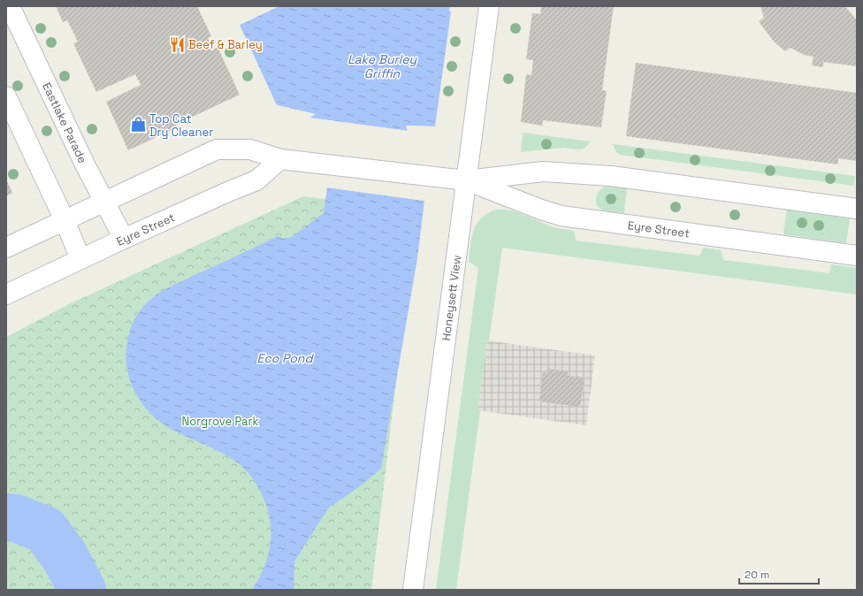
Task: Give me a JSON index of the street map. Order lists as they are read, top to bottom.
{
  "streets": {
    "street": ["Eastlake Parade", "Eyre Street", "Honeysett View"]
  },
  "crossings": [
    ["Eastlake Parade", "Eyre Street"],
    ["Eyre Street", "Honeysett View"]
  ],
  "water": ["Lake Burley Griffin", "Eco Pond"],
  "parks": ["Norgrove Park"],
  "places": {
    "restaurant": ["Beef & Barley"],
    "shop": ["Top Cat Dry Cleaner"]
  },
  "scale_bar": "20 m"
}
